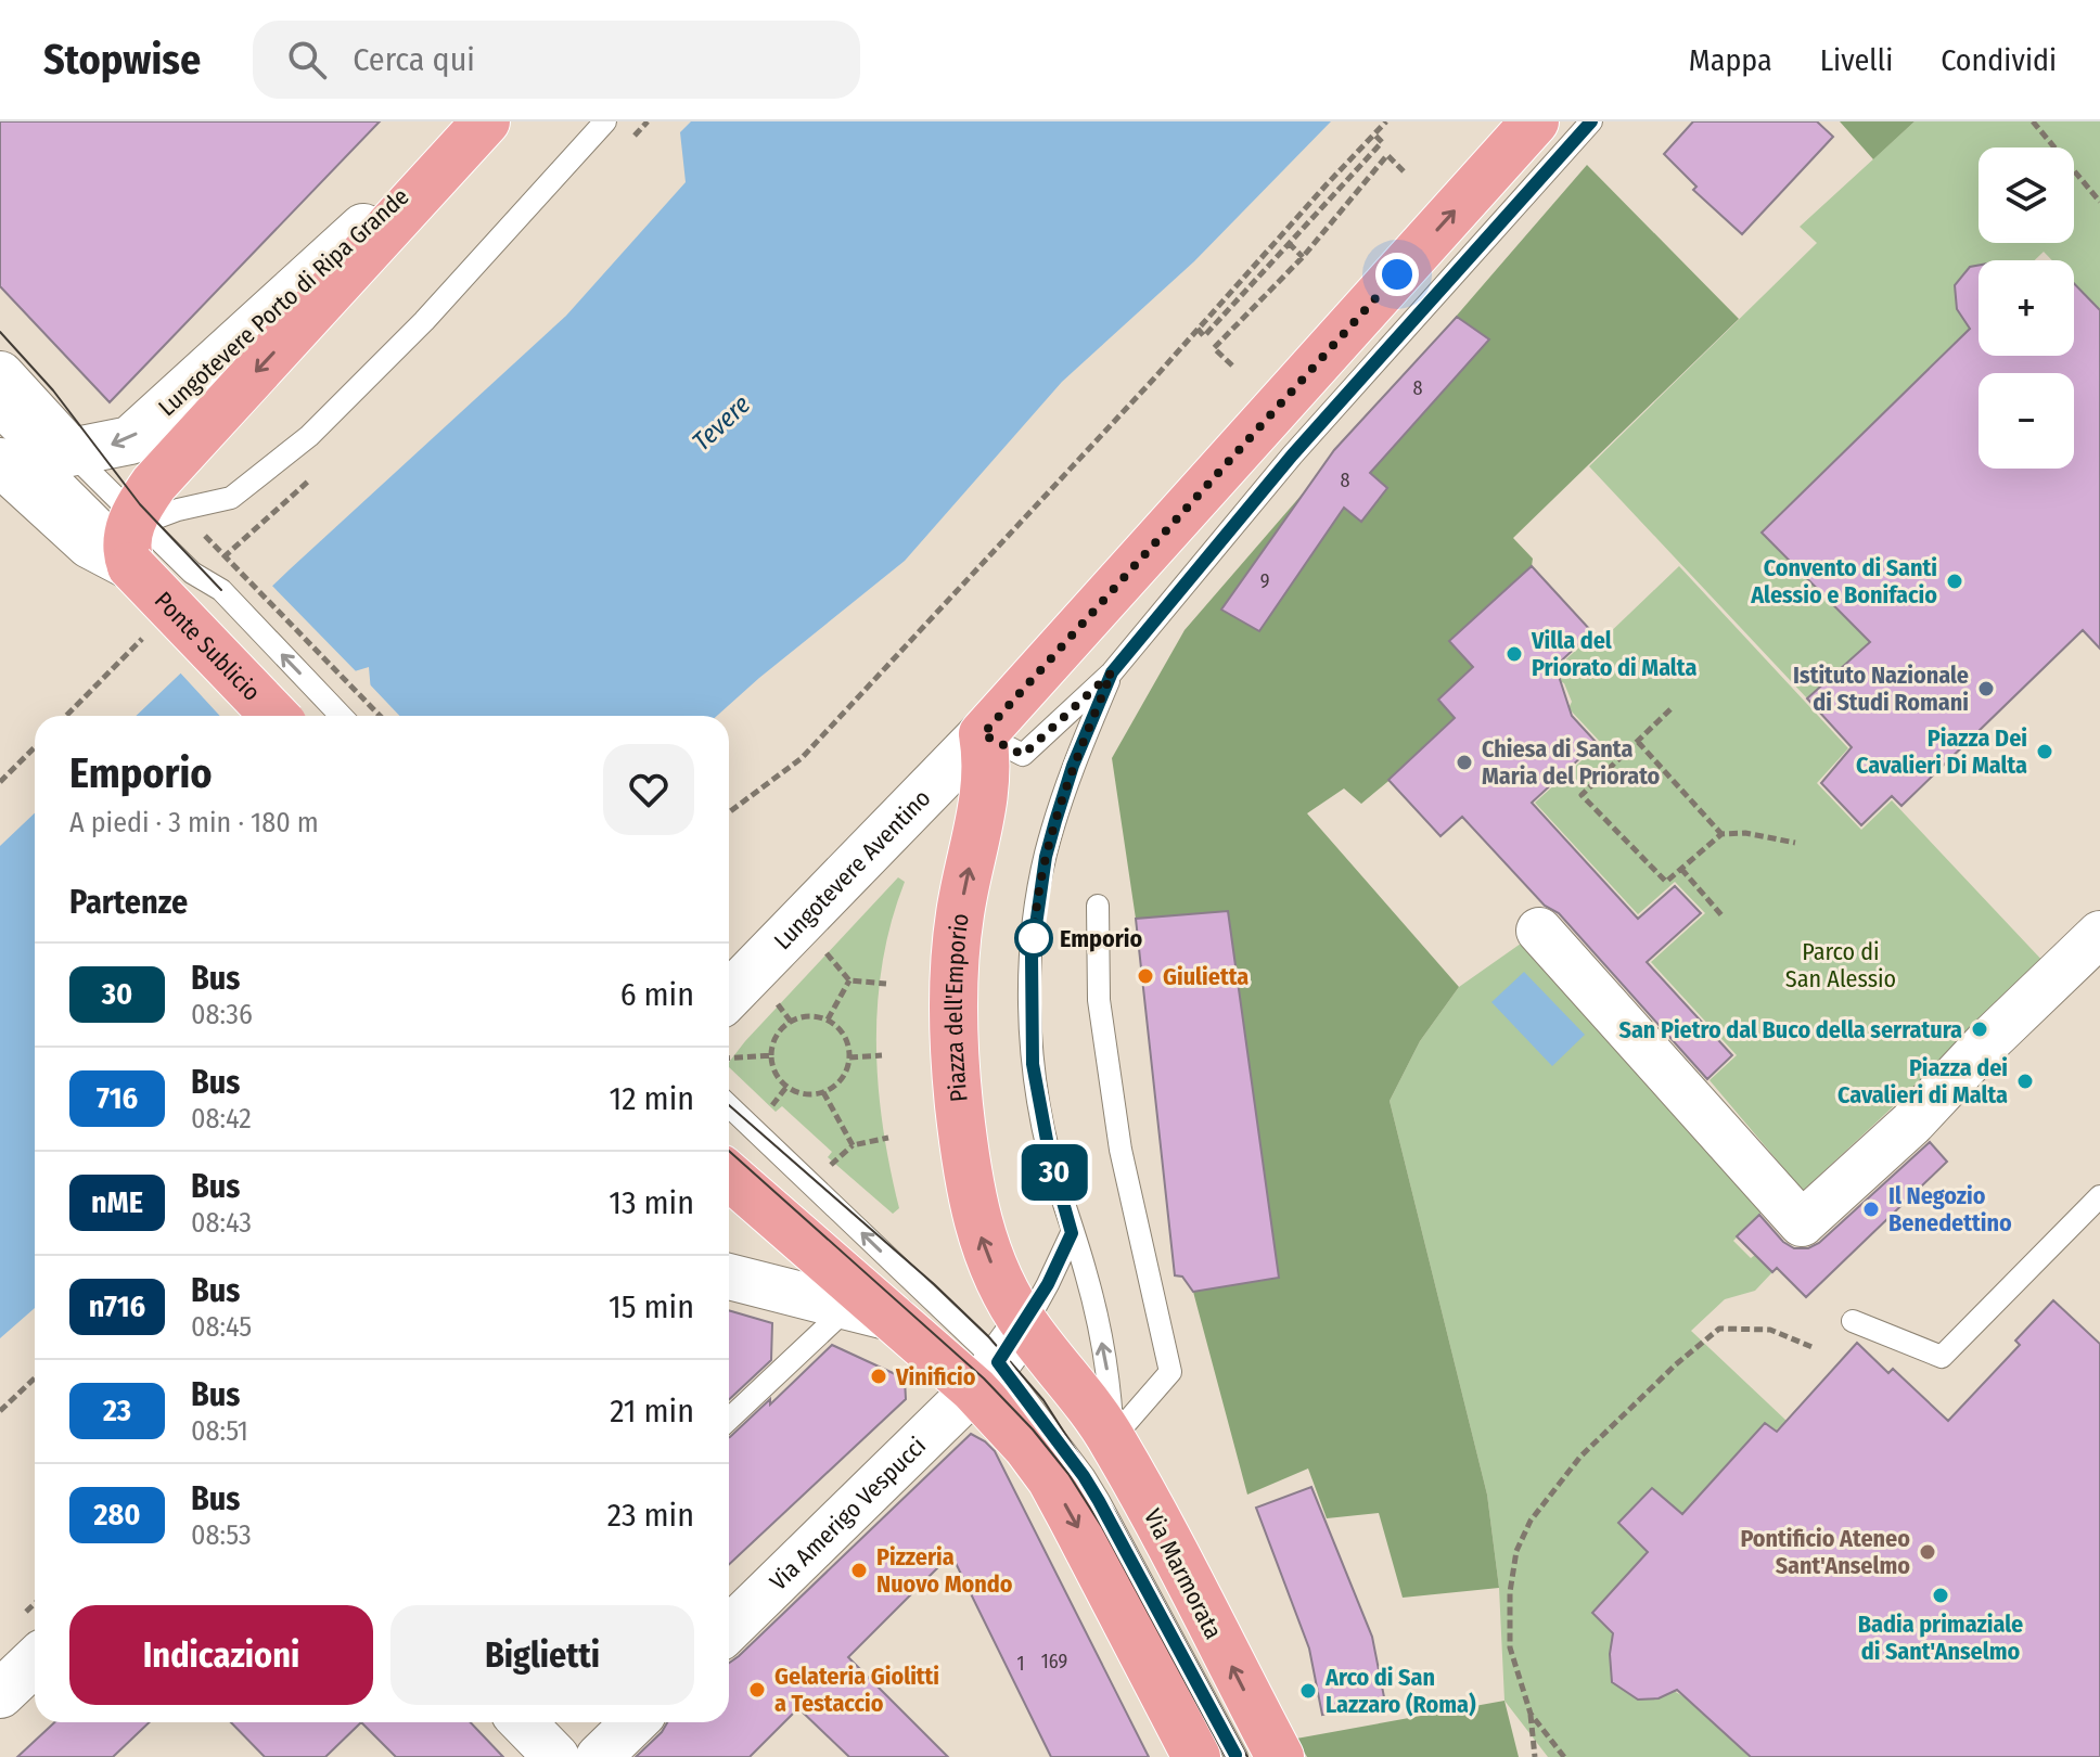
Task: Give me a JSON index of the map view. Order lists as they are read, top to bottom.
{
  "streets": {
    "main road": [
      "Lungotevere Porto di Ripa Grande",
      "Ponte Sublicio",
      "Lungotevere Aventino",
      "Piazza dell'Emporio",
      "Via Marmorata"
    ],
    "street": ["Via Amerigo Vespucci"]
  },
  "crossings": [
    ["Lungotevere Porto di Ripa Grande", "Ponte Sublicio"],
    ["Lungotevere Aventino", "Piazza dell'Emporio"],
    ["Piazza dell'Emporio", "Via Amerigo Vespucci"],
    ["Piazza dell'Emporio", "Via Marmorata"]
  ],
  "one_way": ["Lungotevere Porto di Ripa Grande", "Lungotevere Aventino", "Piazza dell'Emporio"],
  "water": ["Tevere"],
  "parks": ["Parco di San Alessio"],
  "places": [
    "Convento di Santi Alessio e Bonifacio",
    "Villa del Priorato di Malta",
    "Istituto Nazionale di Studi Romani",
    "Piazza Dei Cavalieri Di Malta",
    "Chiesa di Santa Maria del Priorato",
    "Emporio",
    "Giulietta",
    "San Pietro dal Buco della serratura",
    "Piazza dei Cavalieri di Malta",
    "Il Negozio Benedettino",
    "Vinificio",
    "Pontificio Ateneo Sant'Anselmo",
    "Pizzeria Nuovo Mondo",
    "Badia primaziale di Sant'Anselmo",
    "Gelateria Giolitti a Testaccio",
    "Arco di San Lazzaro (Roma)"
  ],
  "lines": ["bus line 30"],
  "house_numbers": [
    "8",
    "8",
    "9",
    "169",
    "1"
  ],
  "page": {
    "header": "Stopwise",
    "search": "Cerca qui",
    "nav": ["Mappa", "Livelli", "Condividi"],
    "on_map": "30",
    "map_buttons": ["+", "−"],
    "heading": [
      ["Emporio", "A piedi · 3 min · 180 m"],
      "Partenze"
    ],
    "list": [
      {
        "mark": "30",
        "name": "Bus",
        "note": "08:36",
        "value": "6 min"
      },
      {
        "mark": "716",
        "name": "Bus",
        "note": "08:42",
        "value": "12 min"
      },
      {
        "mark": "nME",
        "name": "Bus",
        "note": "08:43",
        "value": "13 min"
      },
      {
        "mark": "n716",
        "name": "Bus",
        "note": "08:45",
        "value": "15 min"
      },
      {
        "mark": "23",
        "name": "Bus",
        "note": "08:51",
        "value": "21 min"
      },
      {
        "mark": "280",
        "name": "Bus",
        "note": "08:53",
        "value": "23 min"
      }
    ],
    "buttons": ["Indicazioni", "Biglietti"]
  }
}
